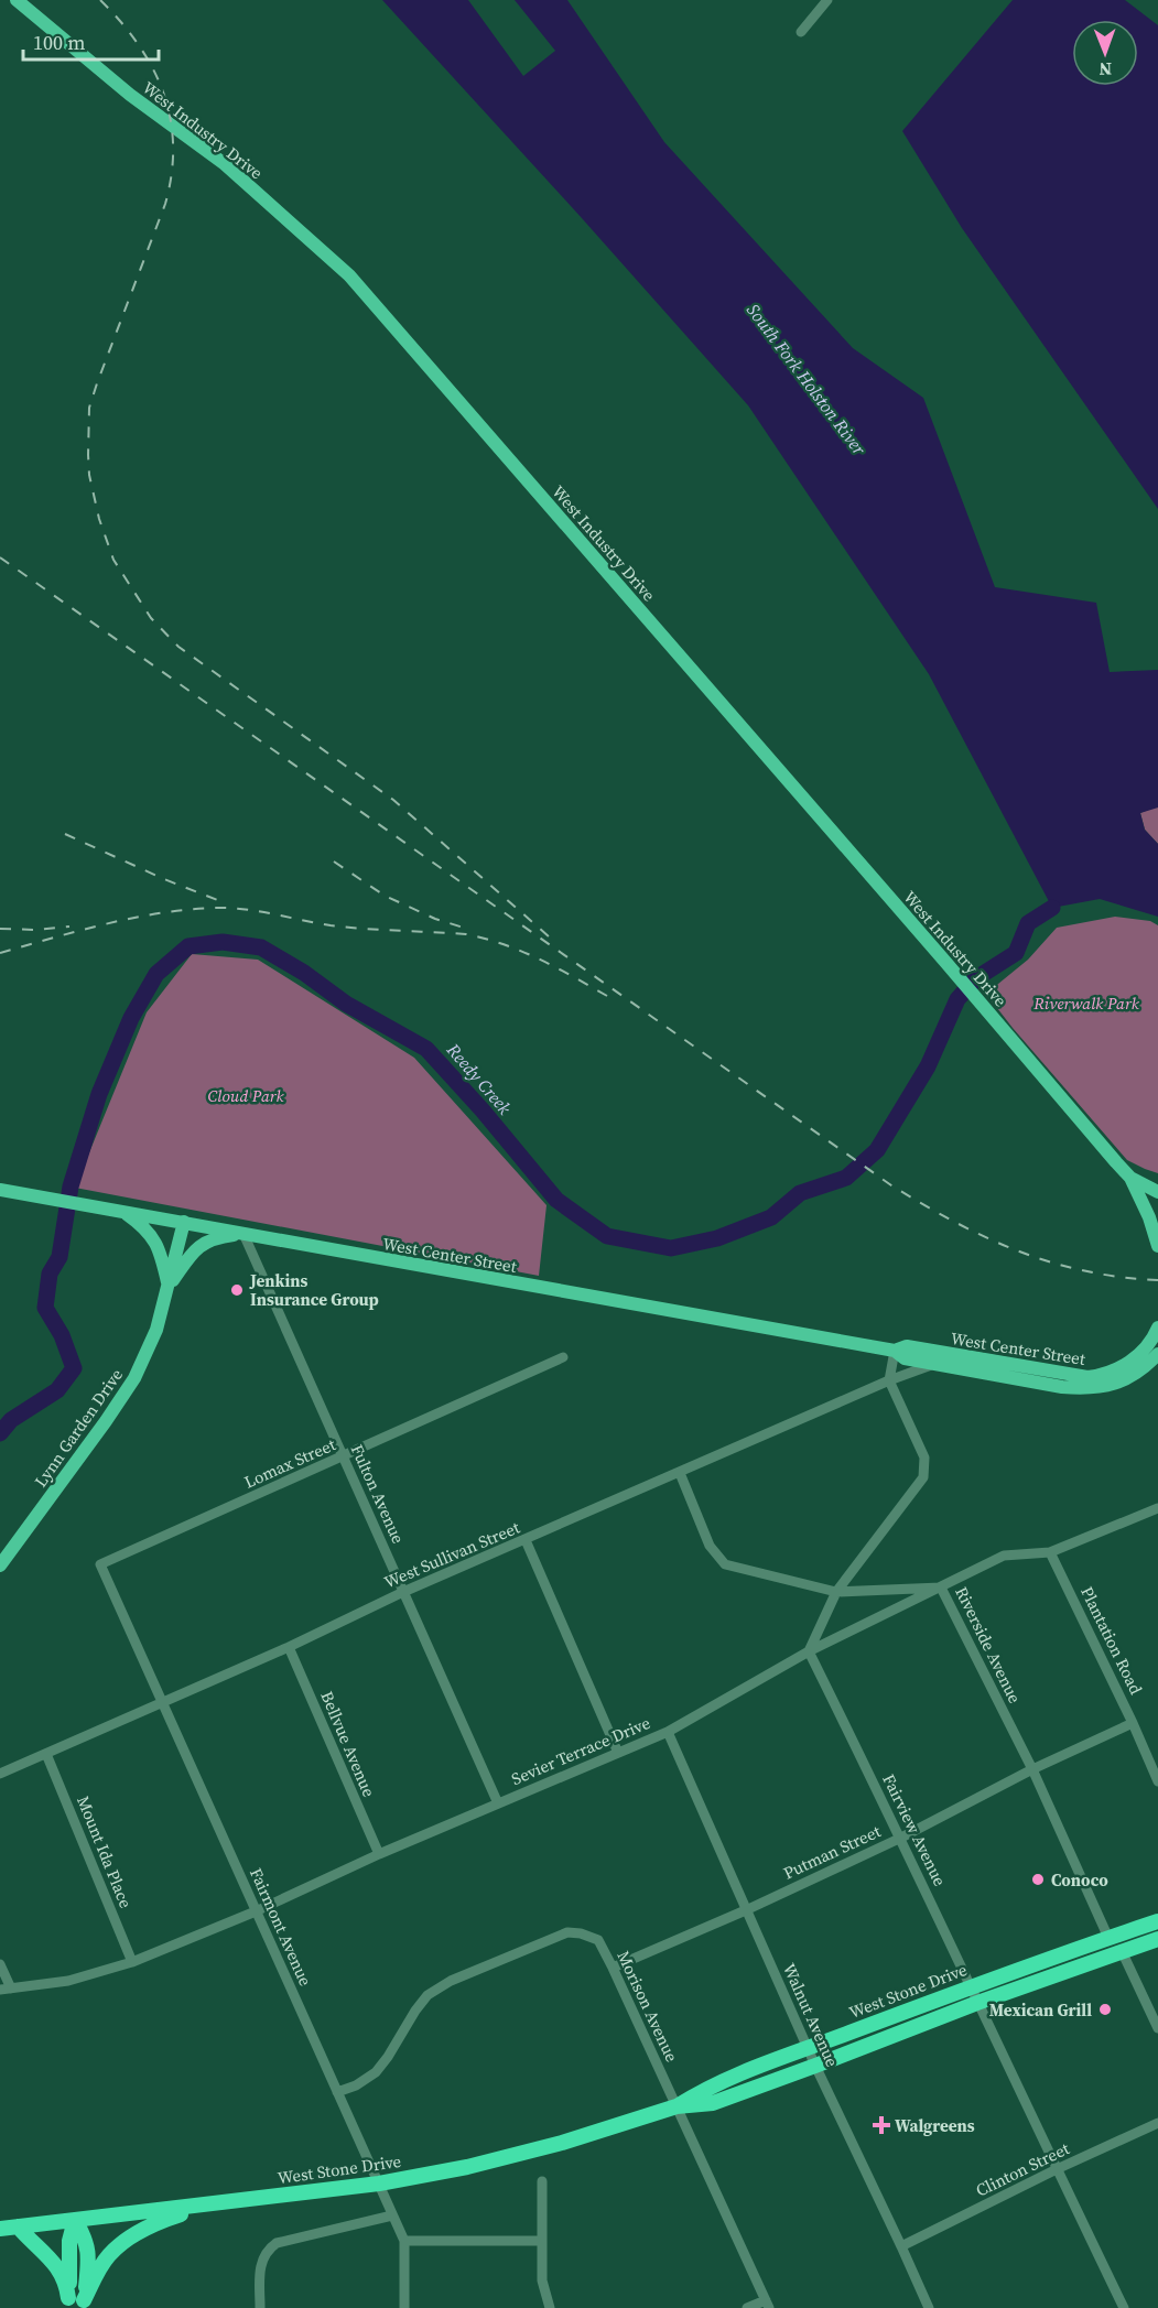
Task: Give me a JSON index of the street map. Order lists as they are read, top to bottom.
{
  "streets": {
    "highway": ["West Stone Drive"],
    "main road": ["West Industry Drive", "West Center Street", "Lynn Garden Drive"],
    "street": [
      "Lomax Street",
      "Fulton Avenue",
      "West Sullivan Street",
      "Plantation Road",
      "Riverside Avenue",
      "Bellvue Avenue",
      "Sevier Terrace Drive",
      "Fairview Avenue",
      "Mount Ida Place",
      "Putman Street",
      "Fairmont Avenue",
      "Morison Avenue",
      "Walnut Avenue",
      "Clinton Street"
    ]
  },
  "crossings": [
    ["West Center Street", "Lynn Garden Drive"],
    ["West Center Street", "Fulton Avenue"],
    ["West Center Street", "West Sullivan Street"],
    ["Lomax Street", "Fulton Avenue"],
    ["Lomax Street", "Fairmont Avenue"],
    ["Fulton Avenue", "West Sullivan Street"],
    ["Fulton Avenue", "Sevier Terrace Drive"],
    ["West Sullivan Street", "Riverside Avenue"],
    ["West Sullivan Street", "Bellvue Avenue"],
    ["West Sullivan Street", "Mount Ida Place"],
    ["West Sullivan Street", "Fairmont Avenue"],
    ["Plantation Road", "Sevier Terrace Drive"],
    ["Plantation Road", "Putman Street"],
    ["Riverside Avenue", "Sevier Terrace Drive"],
    ["Riverside Avenue", "Putman Street"],
    ["Riverside Avenue", "West Stone Drive"],
    ["Bellvue Avenue", "Sevier Terrace Drive"],
    ["Sevier Terrace Drive", "Fairview Avenue"],
    ["Sevier Terrace Drive", "Mount Ida Place"],
    ["Sevier Terrace Drive", "Fairmont Avenue"],
    ["Sevier Terrace Drive", "Walnut Avenue"],
    ["Fairview Avenue", "Putman Street"],
    ["Fairview Avenue", "West Stone Drive"],
    ["Fairview Avenue", "Clinton Street"],
    ["Putman Street", "Morison Avenue"],
    ["Putman Street", "Walnut Avenue"],
    ["Fairmont Avenue", "West Stone Drive"],
    ["Fairmont Avenue", "Morison Avenue"],
    ["West Stone Drive", "Morison Avenue"],
    ["West Stone Drive", "Walnut Avenue"],
    ["Walnut Avenue", "Clinton Street"]
  ],
  "water": ["South Fork Holston River", "Reedy Creek"],
  "parks": ["Riverwalk Park", "Cloud Park"],
  "places": {
    "other": ["Jenkins Insurance Group", "Conoco", "Mexican Grill"],
    "health": ["Walgreens"]
  },
  "scale_bar": "100 m",
  "north": "bottom"
}
